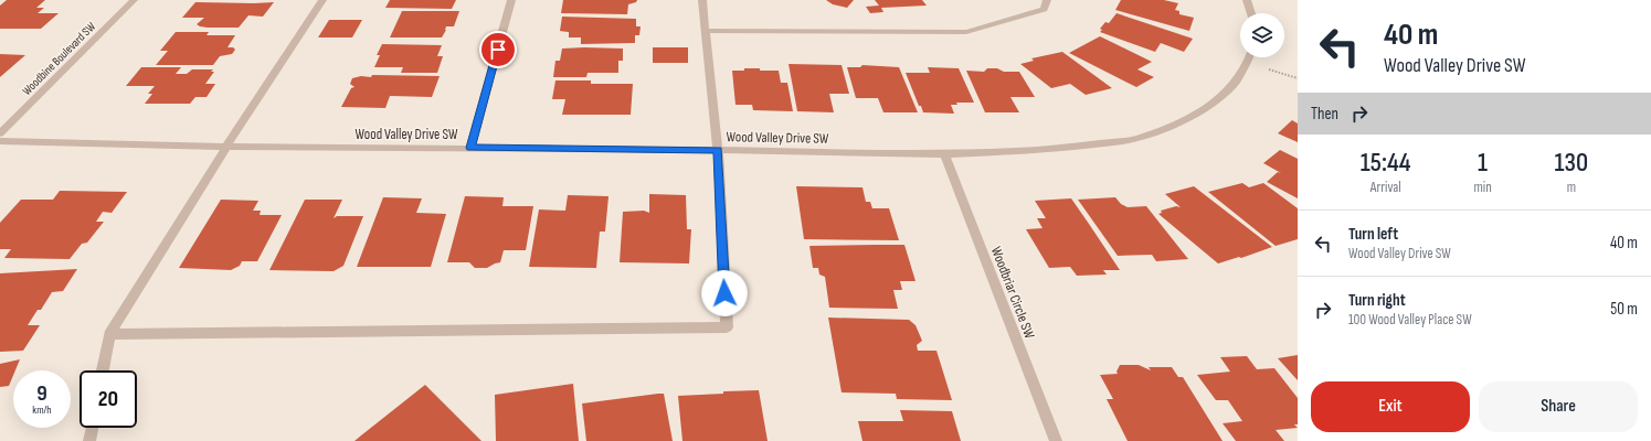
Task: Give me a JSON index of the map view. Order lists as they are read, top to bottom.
{
  "streets": {
    "street": ["Woodbine Boulevard SW", "Wood Valley Drive SW", "Woodbriar Circle SW"]
  },
  "crossings": [
    ["Wood Valley Drive SW", "Woodbriar Circle SW"]
  ],
  "page": {
    "turn": ["40 m", "Wood Valley Drive SW"],
    "then": "Then",
    "eta": [
      "15:44",
      "Arrival",
      "1",
      "min",
      "130",
      "m"
    ],
    "list": [
      {
        "name": "Turn left",
        "note": "Wood Valley Drive SW",
        "value": "40 m"
      },
      {
        "name": "Turn right",
        "note": "100 Wood Valley Place SW",
        "value": "50 m"
      }
    ],
    "speed": "9 km/h",
    "limit": "20",
    "buttons": ["Exit", "Share"]
  }
}
